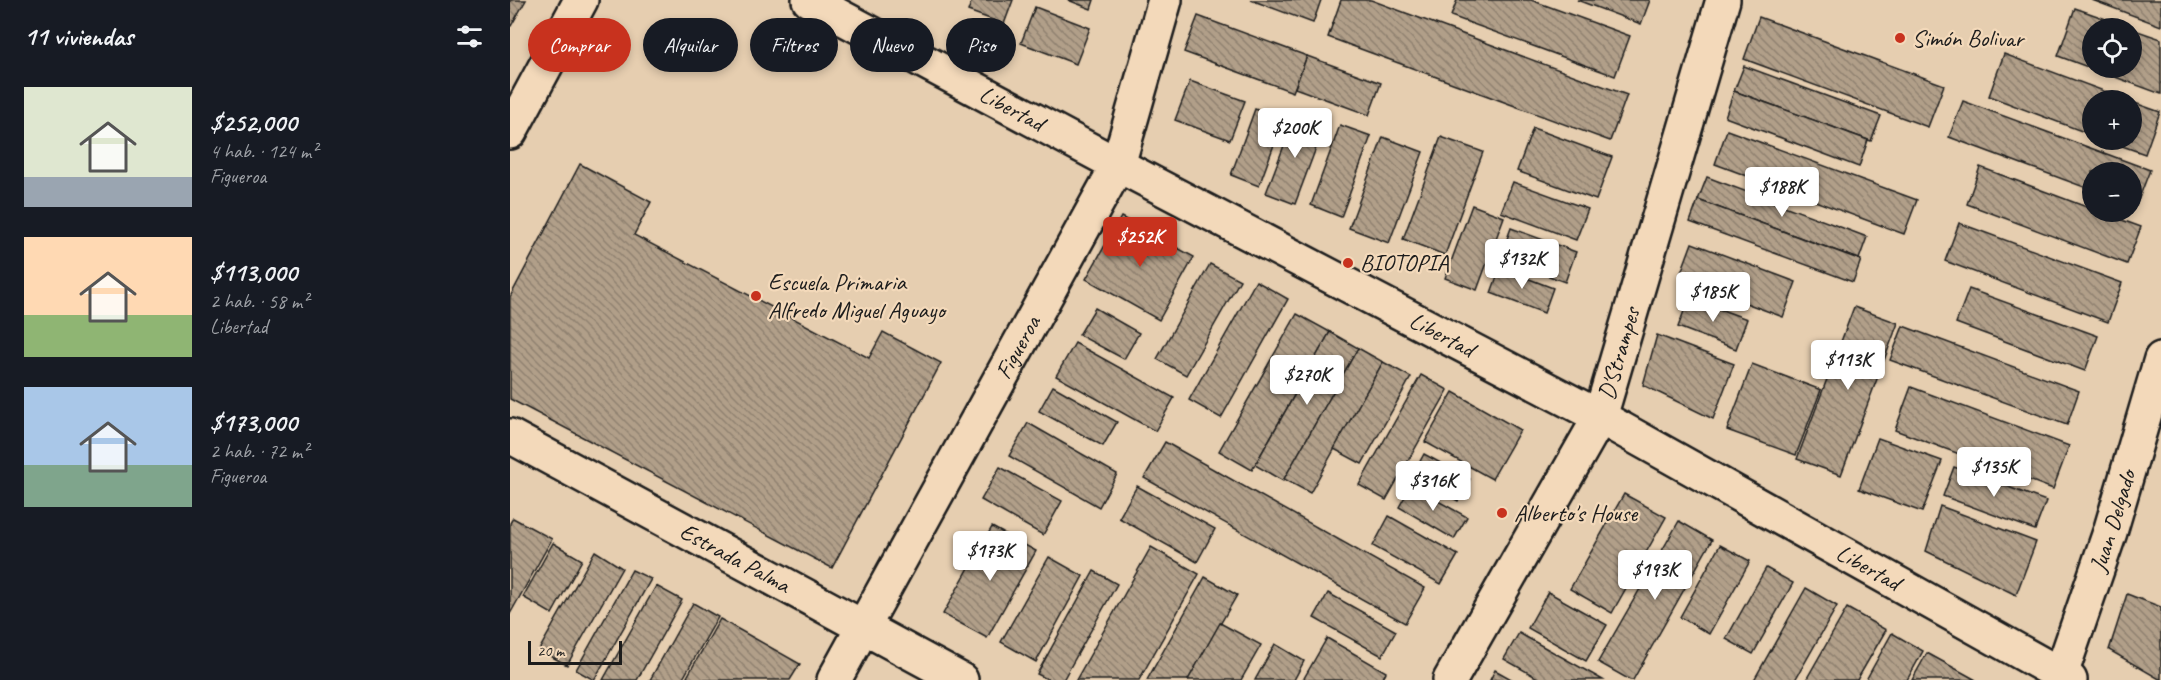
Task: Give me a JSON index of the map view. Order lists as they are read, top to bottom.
{
  "streets": {
    "street": [
      "Libertad",
      "Figueroa",
      "D'Strampes",
      "Juan Delgado",
      "Estrada Palma"
    ]
  },
  "crossings": [
    ["Libertad", "Figueroa"],
    ["Libertad", "D'Strampes"],
    ["Libertad", "Juan Delgado"],
    ["Figueroa", "Estrada Palma"]
  ],
  "places": [
    "Simón Bolivar",
    "BIOTOPIA",
    "Escuela Primaria Alfredo Miguel Aguayo",
    "Alberto's House"
  ],
  "scale_bar": "20 m",
  "page": {
    "heading": "11 viviendas",
    "map_buttons": ["+", "−"],
    "chip": [
      "Comprar",
      "Alquilar",
      "Filtros",
      "Nuevo",
      "Piso"
    ],
    "list": [
      {
        "name": "$252,000",
        "note": "4 hab. · 124 m² · Figueroa"
      },
      {
        "name": "$113,000",
        "note": "2 hab. · 58 m² · Libertad"
      },
      {
        "name": "$173,000",
        "note": "2 hab. · 72 m² · Figueroa"
      }
    ],
    "price": [
      "$200K",
      "$188K",
      "$252K",
      "$132K",
      "$185K",
      "$113K",
      "$270K",
      "$135K",
      "$316K",
      "$173K",
      "$193K"
    ],
    "scale": "20 m"
  }
}
